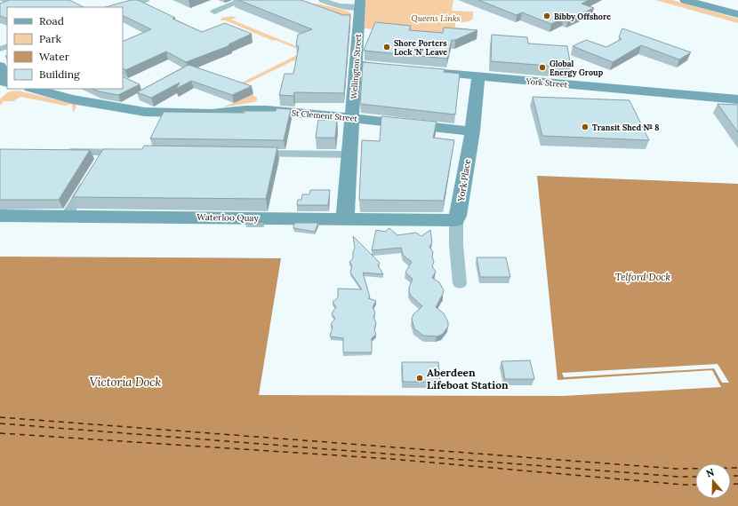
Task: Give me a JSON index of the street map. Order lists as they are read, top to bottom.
{
  "streets": {
    "street": [
      "Wellington Street",
      "York Street",
      "St Clement Street",
      "York Place",
      "Waterloo Quay"
    ]
  },
  "crossings": [
    ["Wellington Street", "St Clement Street"],
    ["Wellington Street", "Waterloo Quay"],
    ["York Street", "York Place"],
    ["St Clement Street", "York Place"],
    ["York Place", "Waterloo Quay"]
  ],
  "water": ["Telford Dock", "Victoria Dock"],
  "parks": ["Queens Links"],
  "places": [
    "Bibby Offshore",
    "Shore Porters Lock 'N' Leave",
    "Global Energy Group",
    "Transit Shed № 8",
    "Aberdeen Lifeboat Station"
  ],
  "legend": [
    "Road",
    "Park",
    "Water",
    "Building"
  ],
  "north": "top"
}
